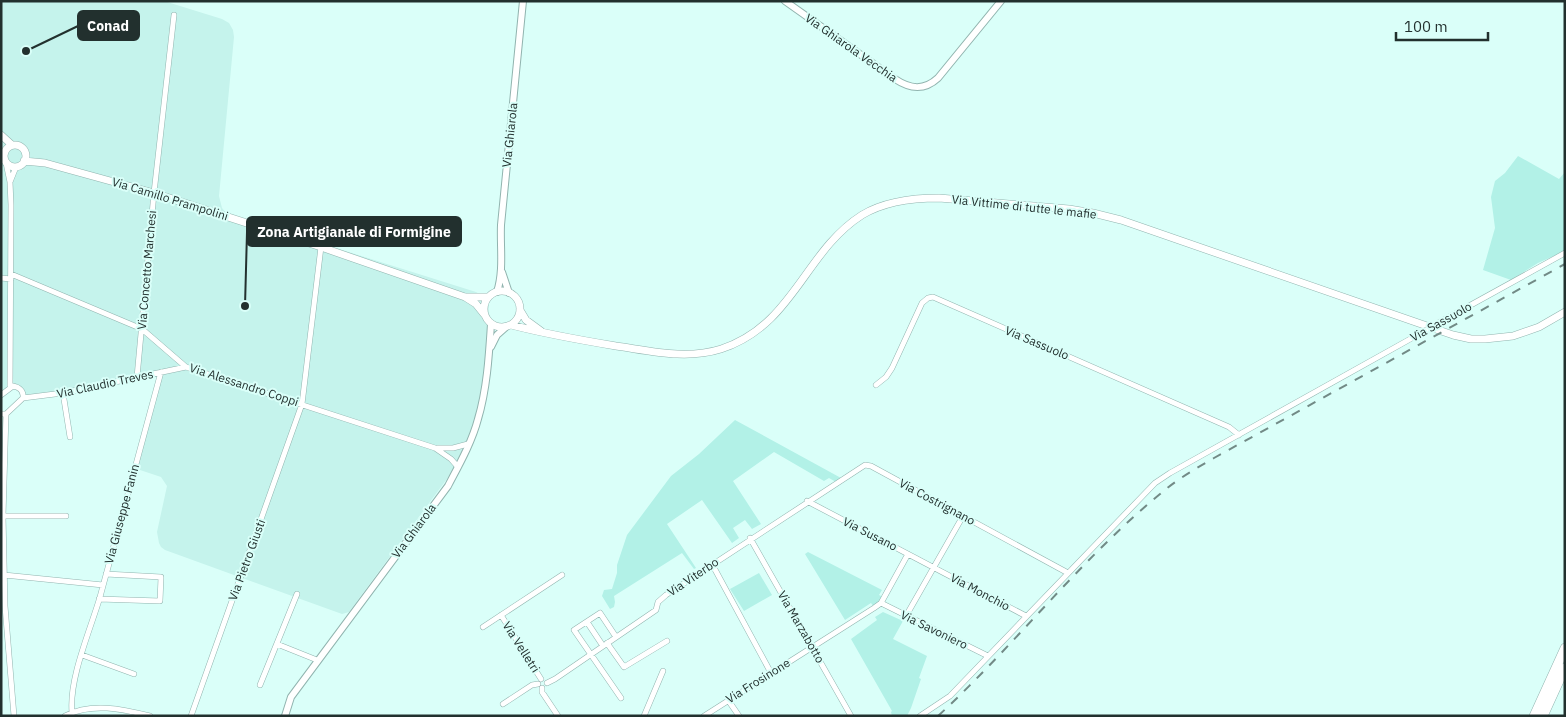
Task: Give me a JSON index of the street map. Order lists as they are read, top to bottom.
{
  "streets": {
    "main road": ["Via Camillo Prampolini", "Via Vittime di tutte le mafie"],
    "street": [
      "Via Ghiarola Vecchia",
      "Via Ghiarola",
      "Via Concetto Marchesi",
      "Via Sassuolo",
      "Via Claudio Treves",
      "Via Alessandro Coppi",
      "Via Costrignano",
      "Via Giuseppe Fanin",
      "Via Susano",
      "Via Pietro Giusti",
      "Via Viterbo",
      "Via Monchio",
      "Via Marzabotto",
      "Via Savoniero",
      "Via Velletri",
      "Via Frosinone"
    ]
  },
  "crossings": [
    ["Via Ghiarola", "Via Camillo Prampolini"],
    ["Via Ghiarola", "Via Vittime di tutte le mafie"],
    ["Via Ghiarola", "Via Alessandro Coppi"],
    ["Via Camillo Prampolini", "Via Vittime di tutte le mafie"],
    ["Via Camillo Prampolini", "Via Concetto Marchesi"],
    ["Via Camillo Prampolini", "Via Pietro Giusti"],
    ["Via Concetto Marchesi", "Via Claudio Treves"],
    ["Via Concetto Marchesi", "Via Alessandro Coppi"],
    ["Via Sassuolo", "Via Costrignano"],
    ["Via Sassuolo", "Via Monchio"],
    ["Via Sassuolo", "Via Savoniero"],
    ["Via Claudio Treves", "Via Alessandro Coppi"],
    ["Via Claudio Treves", "Via Giuseppe Fanin"],
    ["Via Alessandro Coppi", "Via Pietro Giusti"],
    ["Via Costrignano", "Via Susano"],
    ["Via Susano", "Via Monchio"],
    ["Via Viterbo", "Via Marzabotto"],
    ["Via Viterbo", "Via Velletri"],
    ["Via Marzabotto", "Via Frosinone"],
    ["Via Savoniero", "Via Frosinone"]
  ],
  "places": ["Conad", "Zona Artigianale di Formigine"],
  "scale_bar": "100 m"
}
